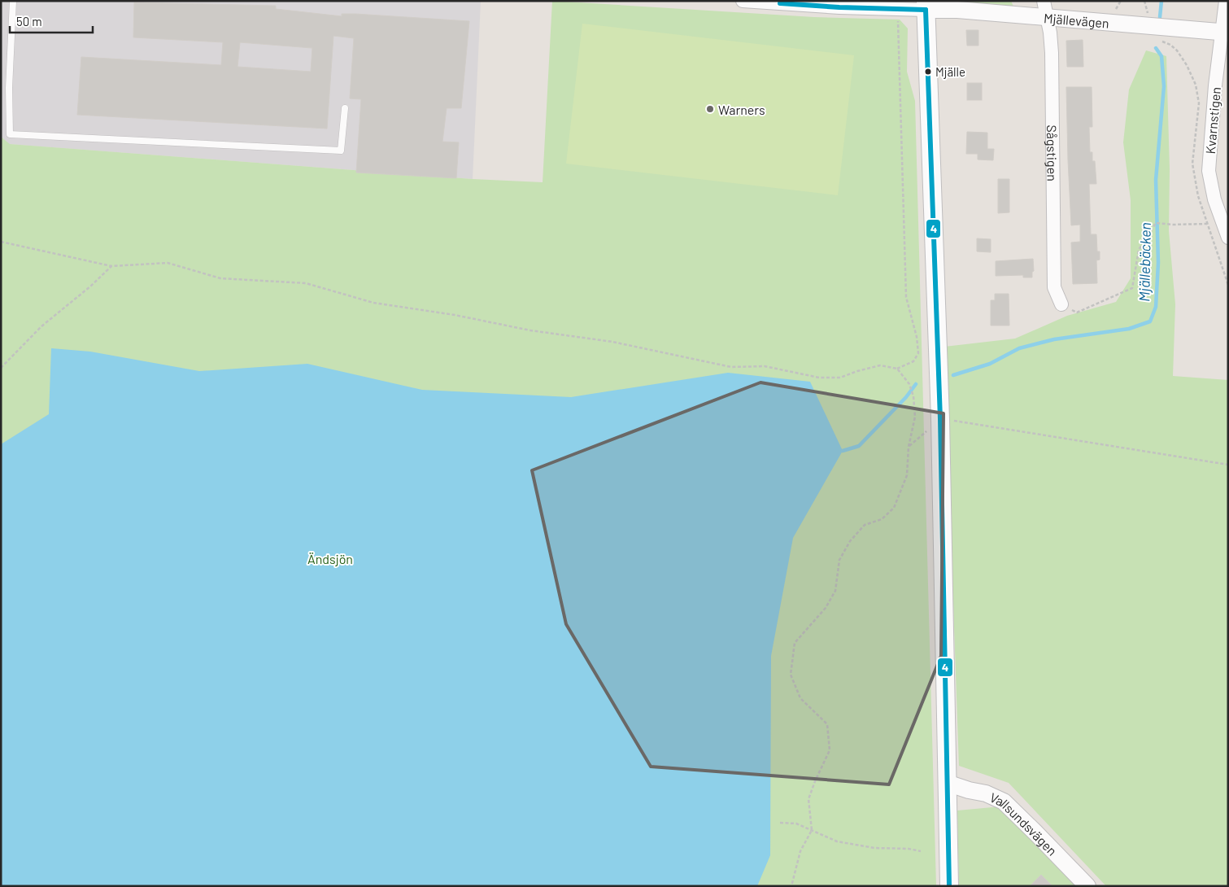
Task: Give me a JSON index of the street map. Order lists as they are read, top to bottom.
{
  "streets": {
    "street": [
      "Mjällevägen",
      "Kvarnstigen",
      "Sågstigen",
      "Vallsundsvägen"
    ]
  },
  "crossings": [
    ["Mjällevägen", "Kvarnstigen"],
    ["Mjällevägen", "Sågstigen"]
  ],
  "water": ["Mjällebäcken"],
  "parks": ["Ändsjön"],
  "places": ["Mjälle", "Warners"],
  "lines": ["transit line 4"],
  "scale_bar": "50 m"
}
